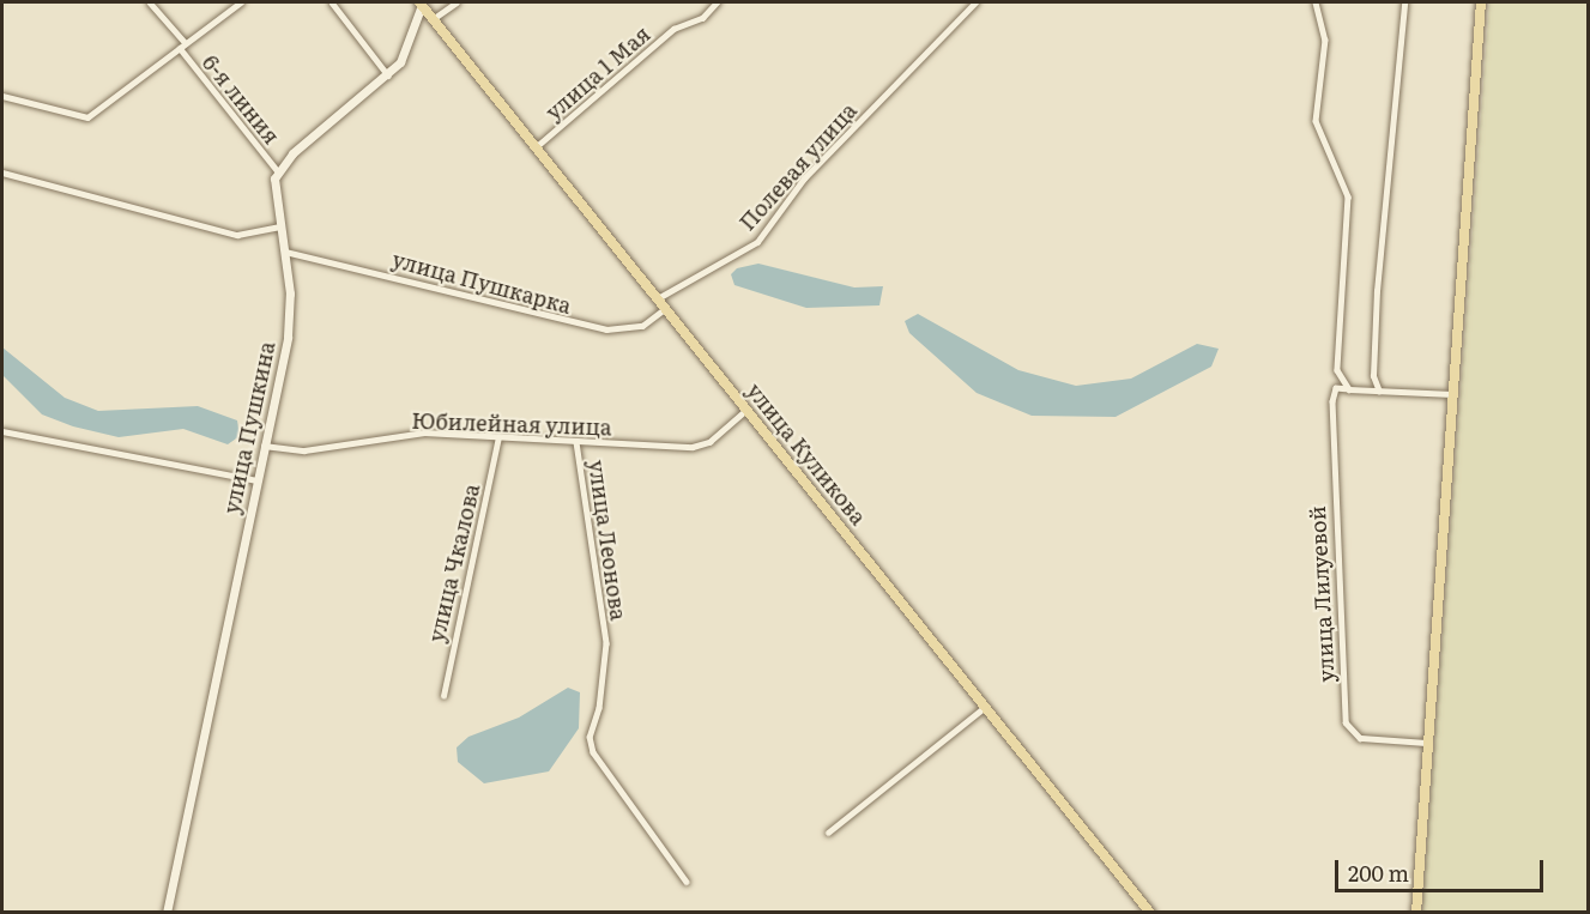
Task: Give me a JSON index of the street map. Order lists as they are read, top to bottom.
{
  "streets": {
    "main road": ["улица Куликова"],
    "street": [
      "улица 1 Мая",
      "6-я линия",
      "Полевая улица",
      "улица Пушкарка",
      "Юбилейная улица",
      "улица Пушкина",
      "улица Леонова",
      "улица Чкалова",
      "улица Лилуевой"
    ]
  },
  "crossings": [
    ["улица 1 Мая", "улица Куликова"],
    ["6-я линия", "улица Пушкина"],
    ["Полевая улица", "улица Куликова"],
    ["улица Пушкарка", "улица Пушкина"],
    ["улица Пушкарка", "улица Куликова"],
    ["Юбилейная улица", "улица Пушкина"],
    ["Юбилейная улица", "улица Куликова"],
    ["Юбилейная улица", "улица Леонова"],
    ["Юбилейная улица", "улица Чкалова"]
  ],
  "scale_bar": "200 m"
}
